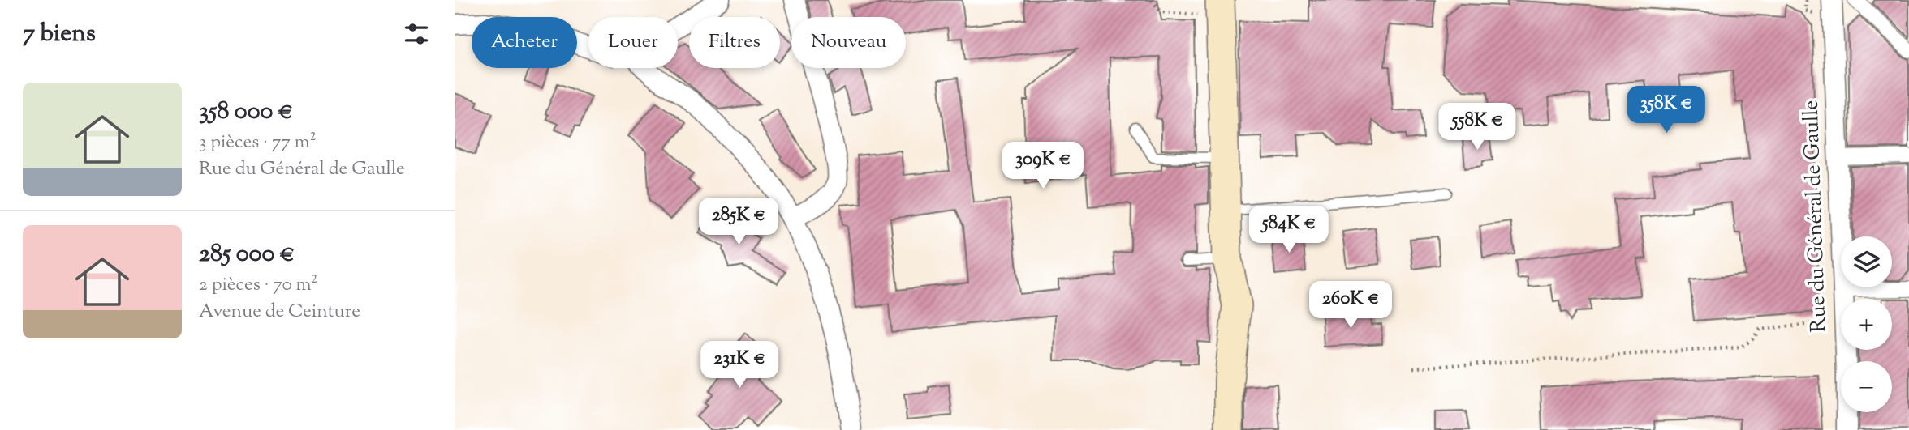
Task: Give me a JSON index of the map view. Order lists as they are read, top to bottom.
{
  "streets": {
    "street": ["Rue du Général de Gaulle"]
  },
  "page": {
    "heading": "7 biens",
    "chip": [
      "Acheter",
      "Louer",
      "Filtres",
      "Nouveau"
    ],
    "list": [
      {
        "name": "358 000 €",
        "note": "3 pièces · 77 m² · Rue du Général de Gaulle"
      },
      {
        "name": "285 000 €",
        "note": "2 pièces · 70 m² · Avenue de Ceinture"
      }
    ],
    "price": [
      "358K €",
      "558K €",
      "309K €",
      "285K €",
      "584K €",
      "260K €",
      "231K €"
    ],
    "map_buttons": ["+", "−"]
  }
}
